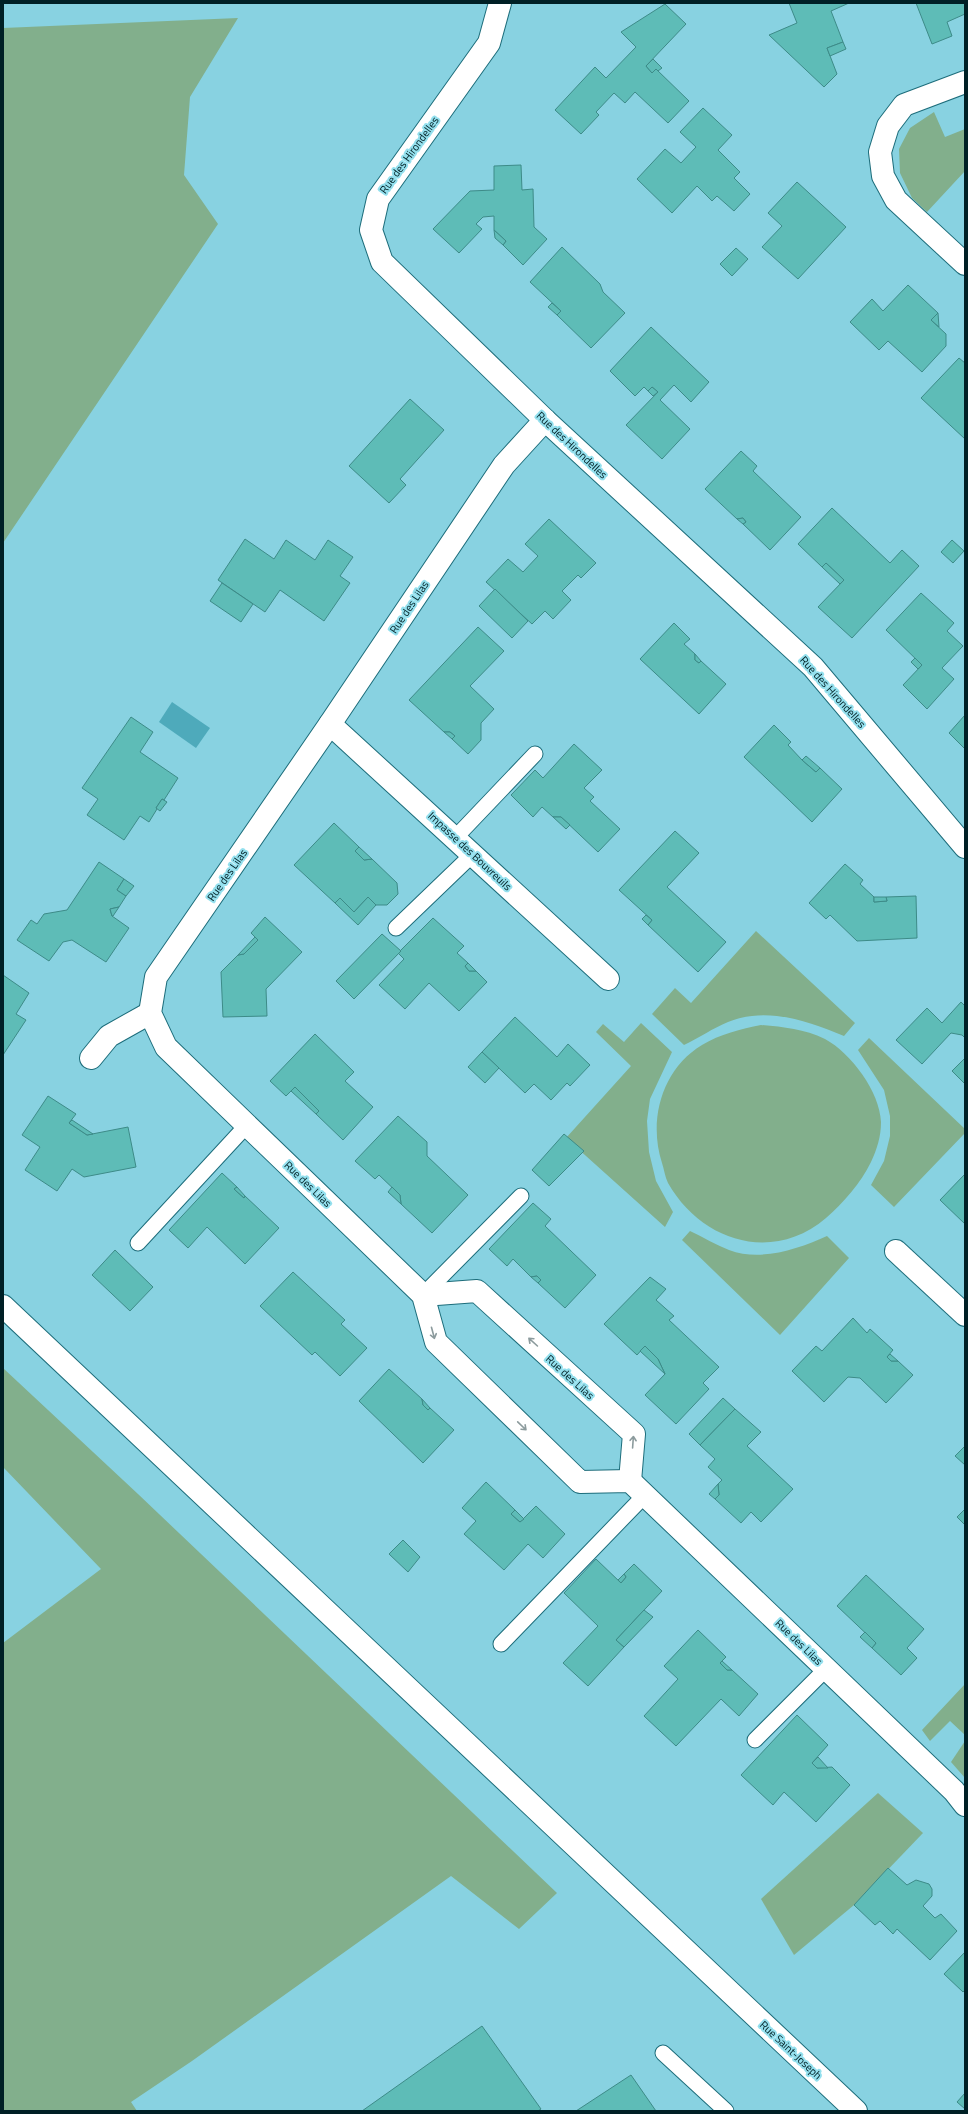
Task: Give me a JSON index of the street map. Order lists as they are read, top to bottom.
{
  "streets": {
    "street": [
      "Rue des Hirondelles",
      "Rue des Lilas",
      "Impasse des Bouvreuils",
      "Rue Saint-Joseph"
    ]
  },
  "crossings": [
    ["Rue des Hirondelles", "Rue des Lilas"],
    ["Rue des Lilas", "Impasse des Bouvreuils"]
  ]
}
